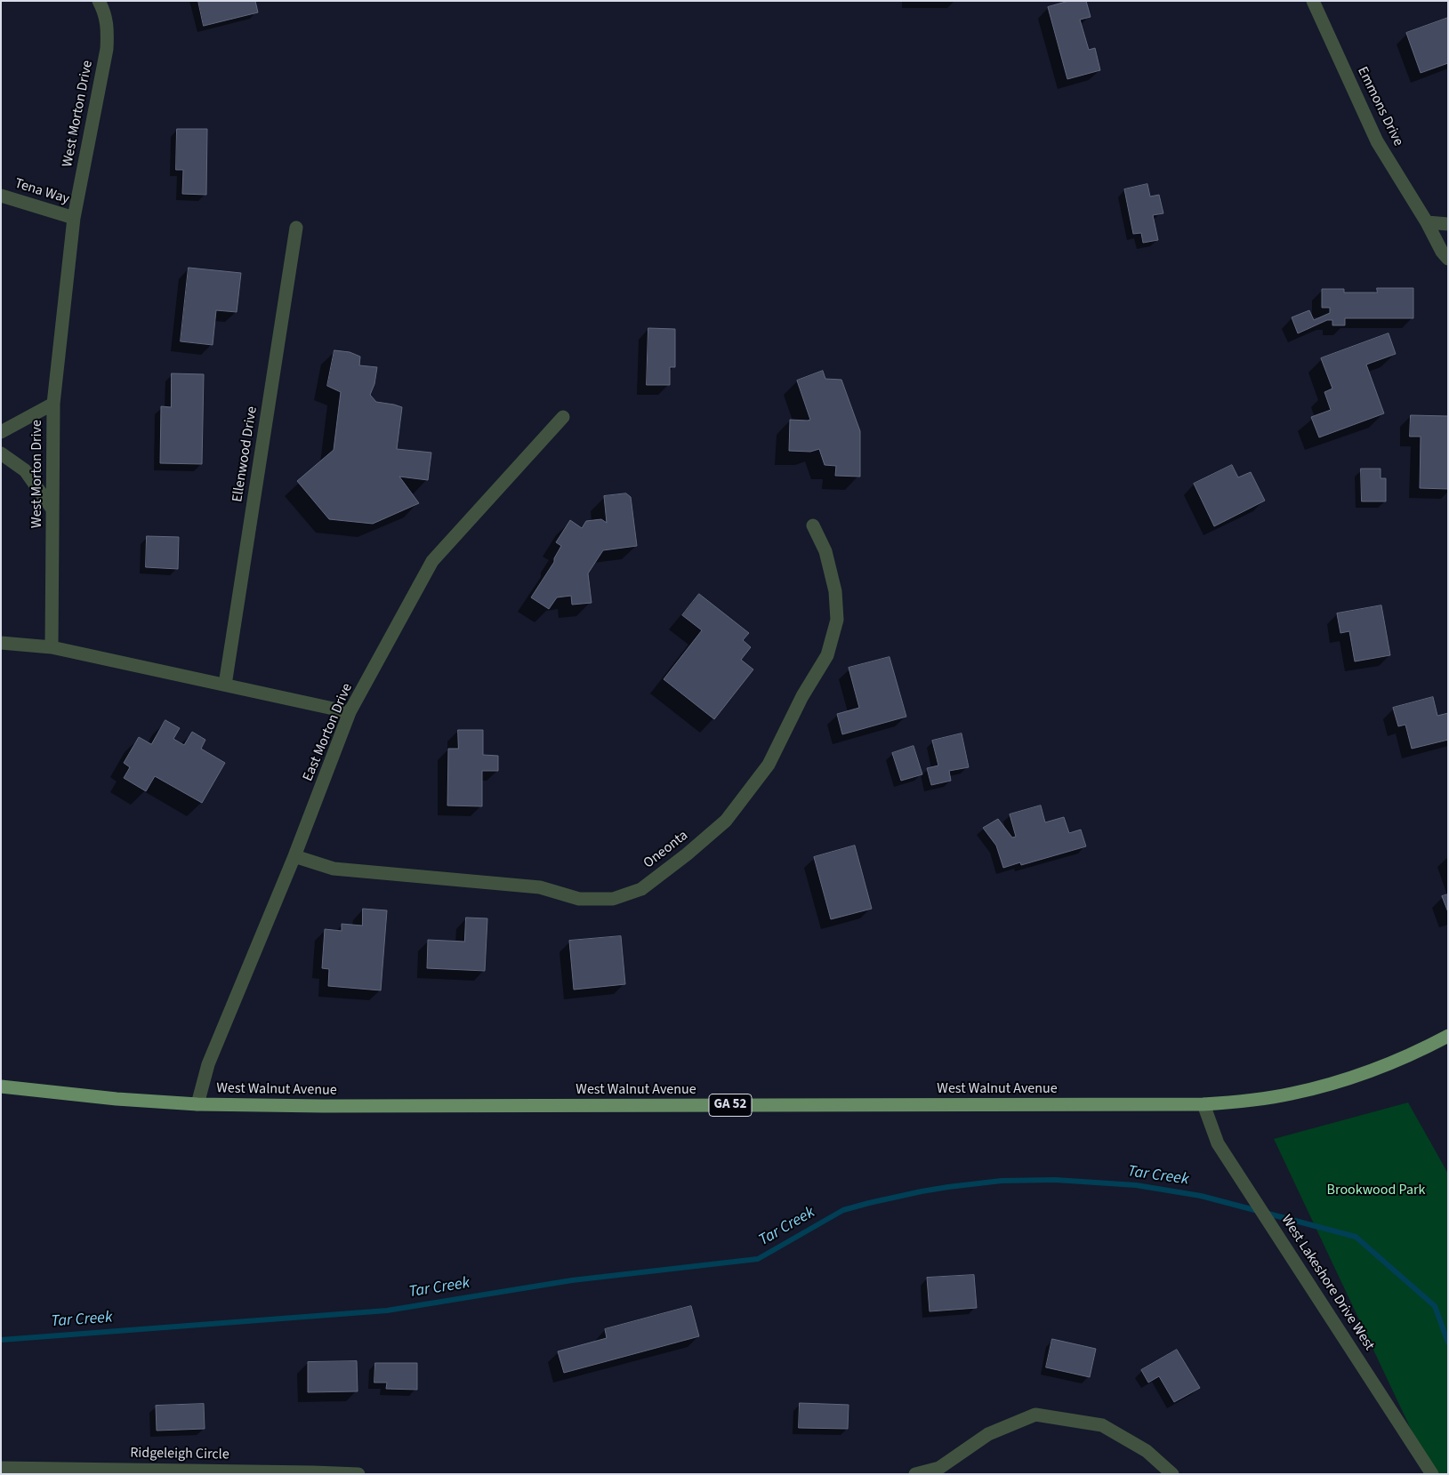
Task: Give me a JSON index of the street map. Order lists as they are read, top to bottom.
{
  "streets": {
    "main road": ["West Walnut Avenue", "GA 52"],
    "street": [
      "Emmons Drive",
      "West Morton Drive",
      "Tena Way",
      "Ellenwood Drive",
      "East Morton Drive",
      "Oneonta",
      "West Lakeshore Drive West",
      "Ridgeleigh Circle"
    ]
  },
  "crossings": [
    ["West Morton Drive", "Tena Way"],
    ["East Morton Drive", "Oneonta"],
    ["East Morton Drive", "West Walnut Avenue"],
    ["West Walnut Avenue", "West Lakeshore Drive West"]
  ],
  "water": ["Tar Creek"],
  "parks": ["Brookwood Park"]
}
